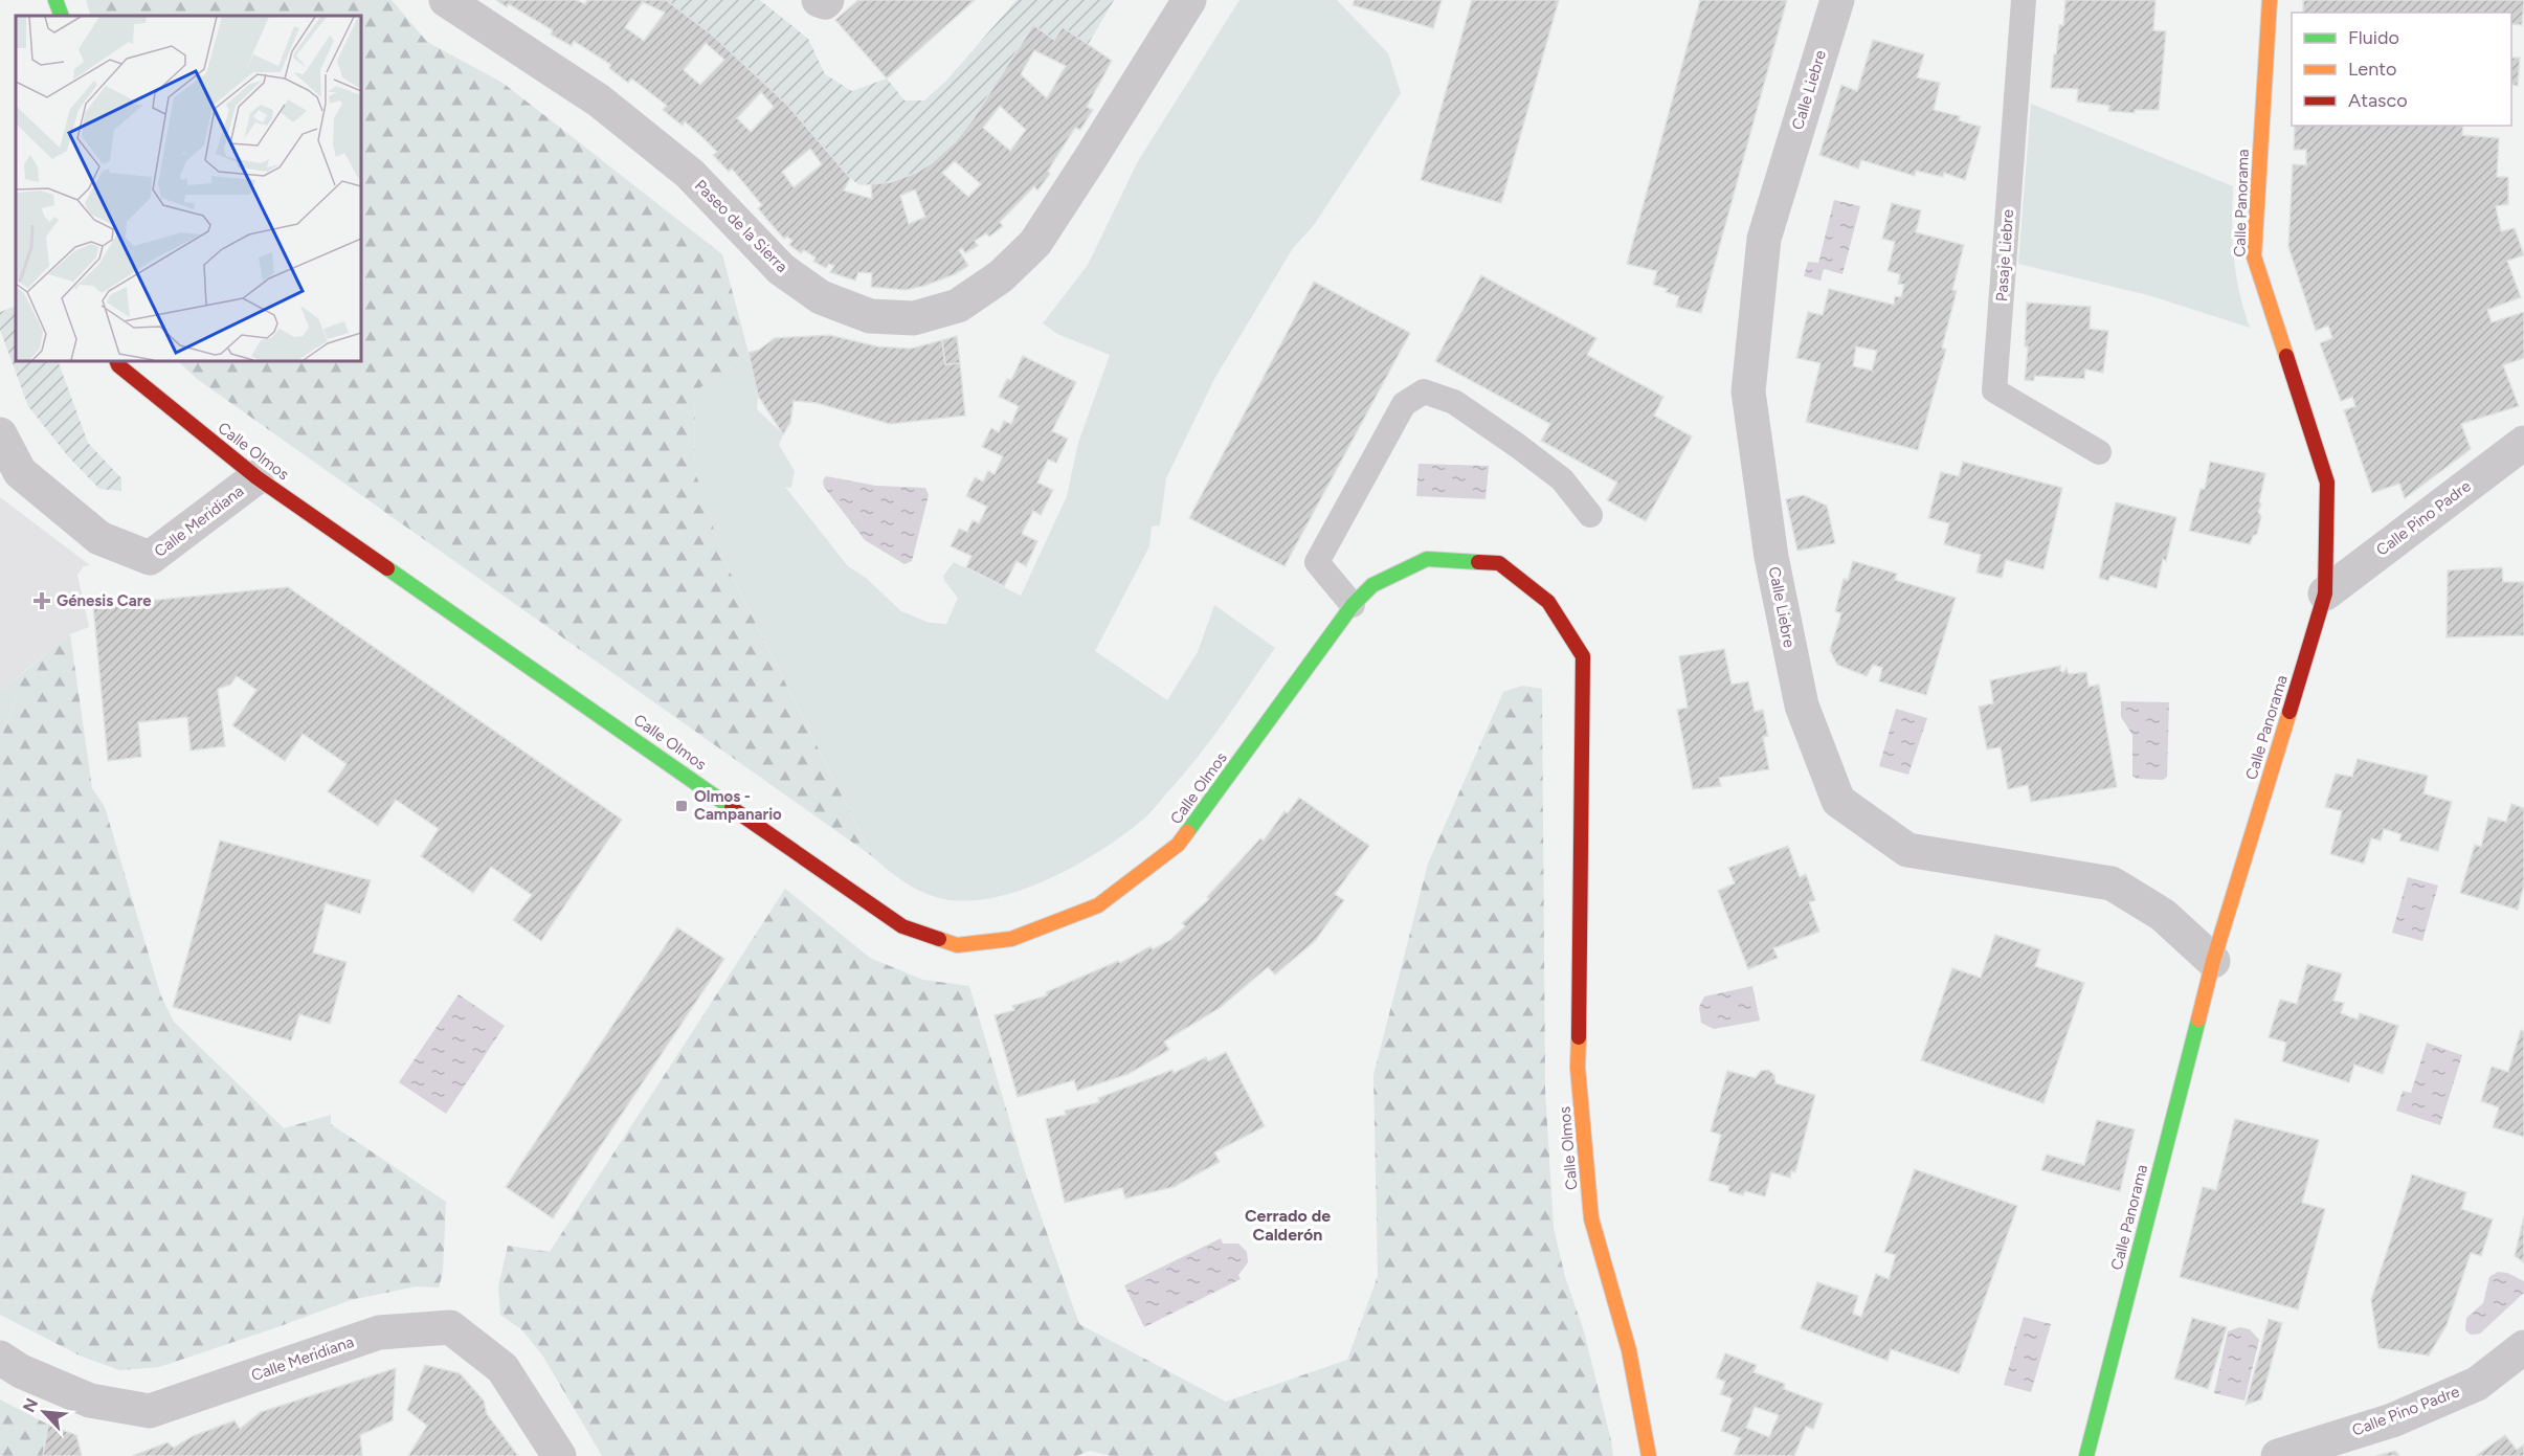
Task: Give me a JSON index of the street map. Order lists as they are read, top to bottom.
{
  "streets": {
    "street": [
      "Calle Liebre",
      "Calle Panorama",
      "Paseo de la Sierra",
      "Calle Olmos",
      "Calle Pino Padre",
      "Calle Meridiana"
    ],
    "lane": ["Pasaje Liebre"]
  },
  "crossings": [
    ["Calle Liebre", "Calle Panorama"],
    ["Calle Panorama", "Calle Pino Padre"],
    ["Calle Olmos", "Calle Meridiana"]
  ],
  "districts": ["Cerrado de Calderón"],
  "places": {
    "health": ["Génesis Care"],
    "transit": ["Olmos - Campanario"]
  },
  "legend": ["Fluido", "Lento", "Atasco"],
  "north": "top left"
}
